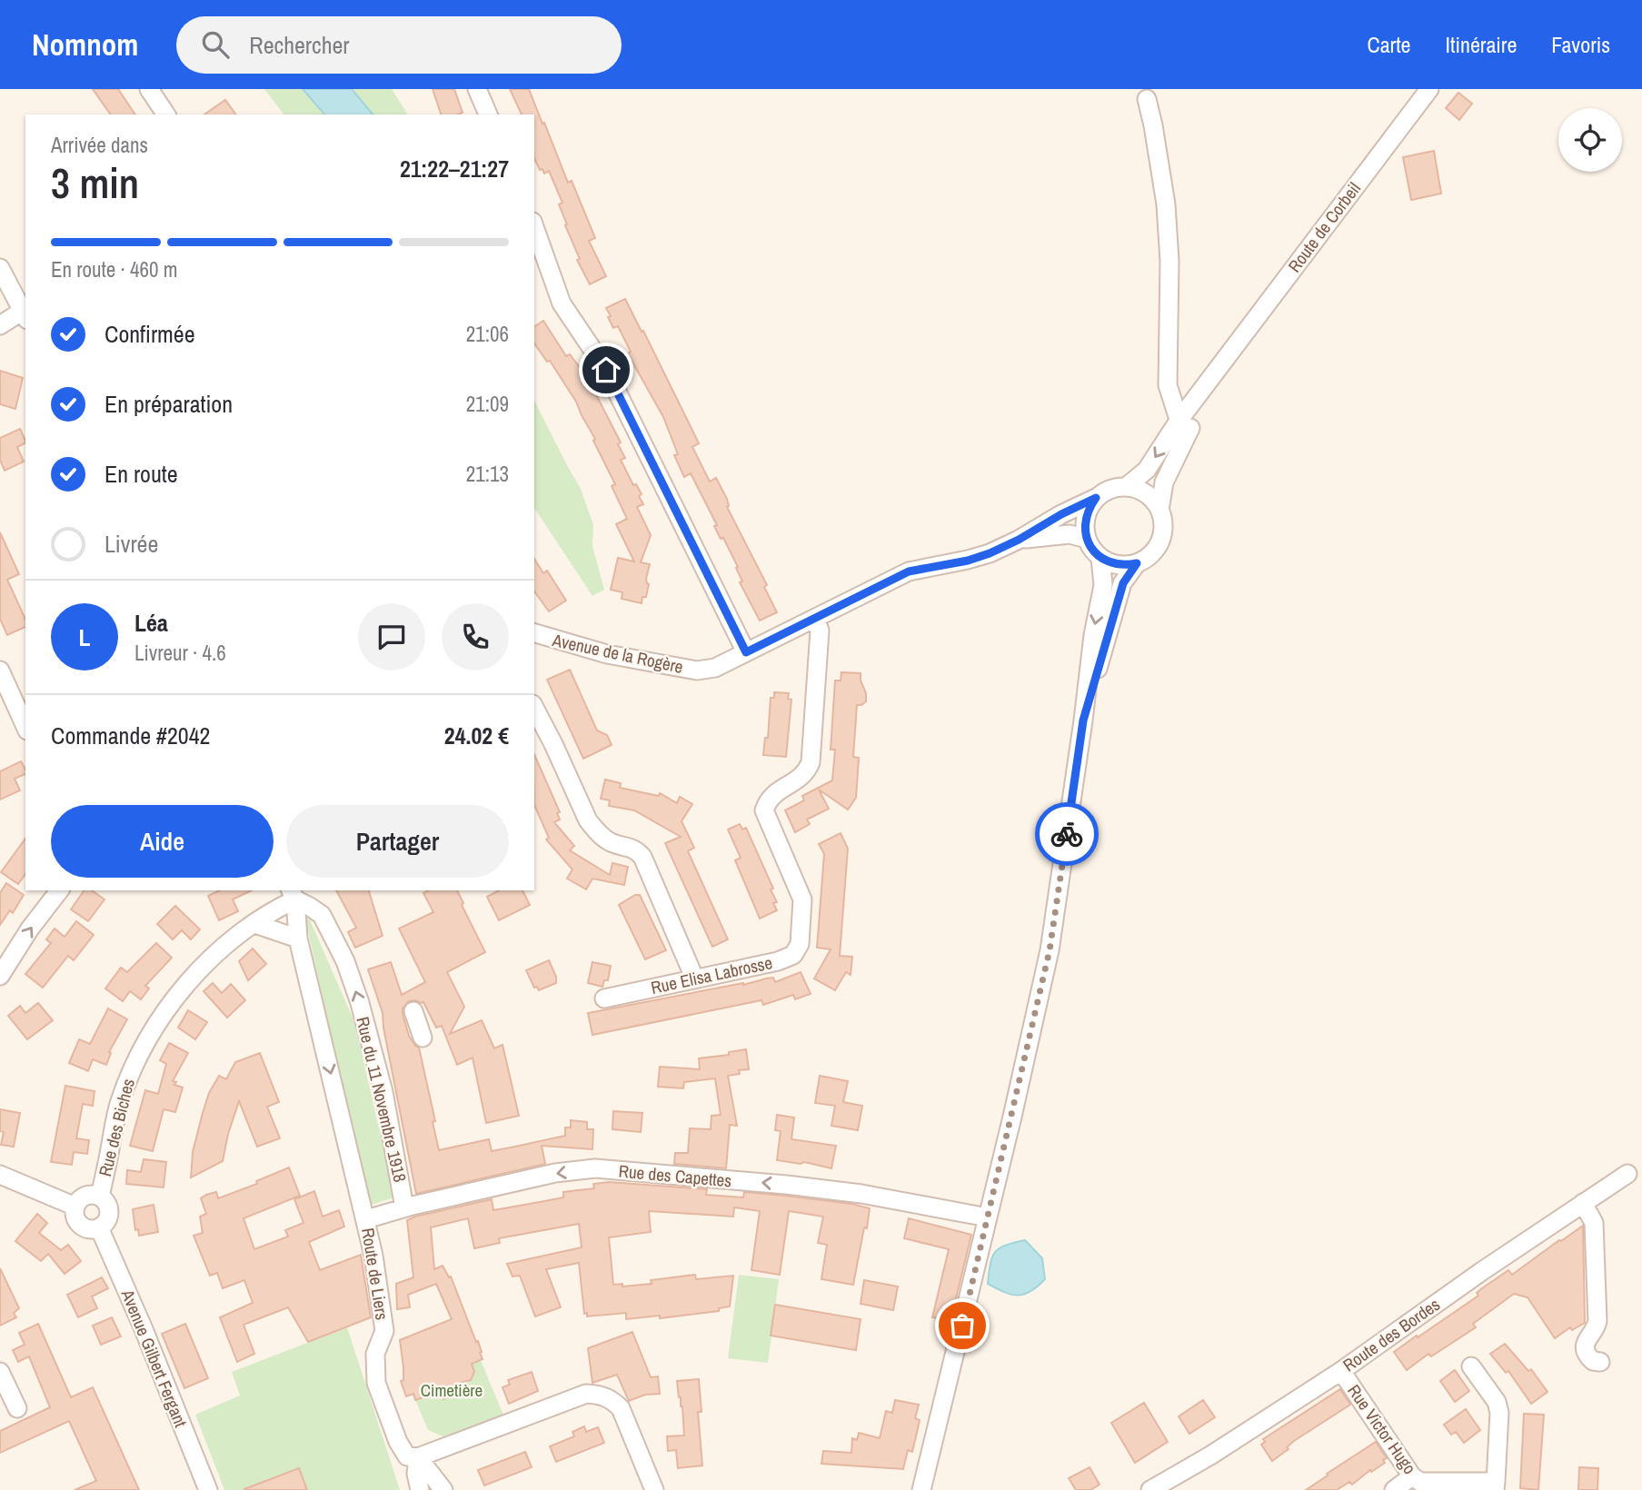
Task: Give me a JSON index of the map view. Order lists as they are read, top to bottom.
{
  "streets": {
    "street": [
      "Route de Corbeil",
      "Avenue de la Rogère",
      "Rue Elisa Labrosse",
      "Rue du 11 Novembre 1918",
      "Rue des Biches",
      "Rue des Capettes",
      "Route de Liers",
      "Route des Bordes",
      "Avenue Gilbert Fergant",
      "Rue Victor Hugo"
    ]
  },
  "crossings": [
    ["Route de Corbeil", "Avenue de la Rogère"],
    ["Avenue de la Rogère", "Rue Elisa Labrosse"],
    ["Rue du 11 Novembre 1918", "Rue des Biches"],
    ["Rue du 11 Novembre 1918", "Rue des Capettes"],
    ["Rue du 11 Novembre 1918", "Route de Liers"],
    ["Rue des Biches", "Route de Liers"],
    ["Rue des Biches", "Avenue Gilbert Fergant"],
    ["Rue des Capettes", "Route de Liers"],
    ["Route des Bordes", "Rue Victor Hugo"]
  ],
  "one_way": ["Rue du 11 Novembre 1918", "Rue des Capettes", "Route de Liers"],
  "parks": ["Cimetière"],
  "page": {
    "header": "Nomnom",
    "search": "Rechercher",
    "nav": ["Carte", "Itinéraire", "Favoris"],
    "heading": ["3 min", "Arrivée dans", "21:22–21:27"],
    "panel": [
      "Léa",
      "Livreur · 4.6",
      "Commande #2042",
      "24.02 €"
    ],
    "bar": "En route · 460 m",
    "list": [
      ["Confirmée", "21:06"],
      ["En préparation", "21:09"],
      ["En route", "21:13"],
      "Livrée"
    ],
    "round": "L",
    "buttons": ["Aide", "Partager"]
  }
}
